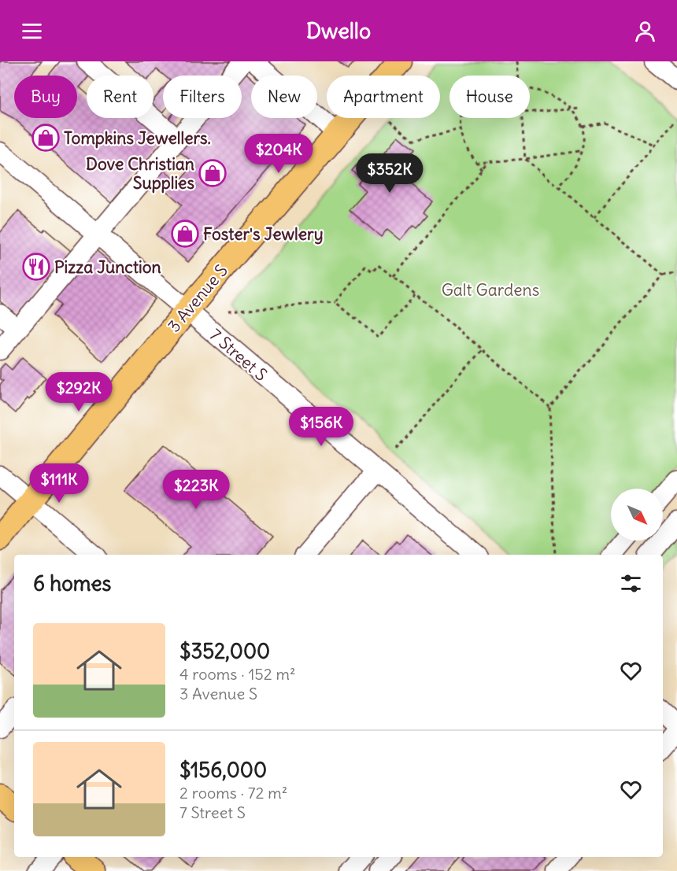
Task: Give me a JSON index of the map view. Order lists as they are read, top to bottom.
{
  "streets": {
    "main road": ["3 Avenue S"],
    "street": ["7 Street S"]
  },
  "crossings": [
    ["3 Avenue S", "7 Street S"]
  ],
  "parks": ["Galt Gardens"],
  "places": {
    "shop": ["Tompkins Jewellers.", "Dove Christian Supplies", "Foster's Jewlery"],
    "restaurant": ["Pizza Junction"]
  },
  "north": "bottom right",
  "page": {
    "header": "Dwello",
    "chip": [
      "Buy",
      "Rent",
      "Filters",
      "New",
      "Apartment",
      "House"
    ],
    "price": [
      "$204K",
      "$352K",
      "$292K",
      "$156K",
      "$111K",
      "$223K"
    ],
    "heading": "6 homes",
    "list": [
      {
        "name": "$352,000",
        "note": "4 rooms · 152 m² · 3 Avenue S"
      },
      {
        "name": "$156,000",
        "note": "2 rooms · 72 m² · 7 Street S"
      }
    ]
  }
}
